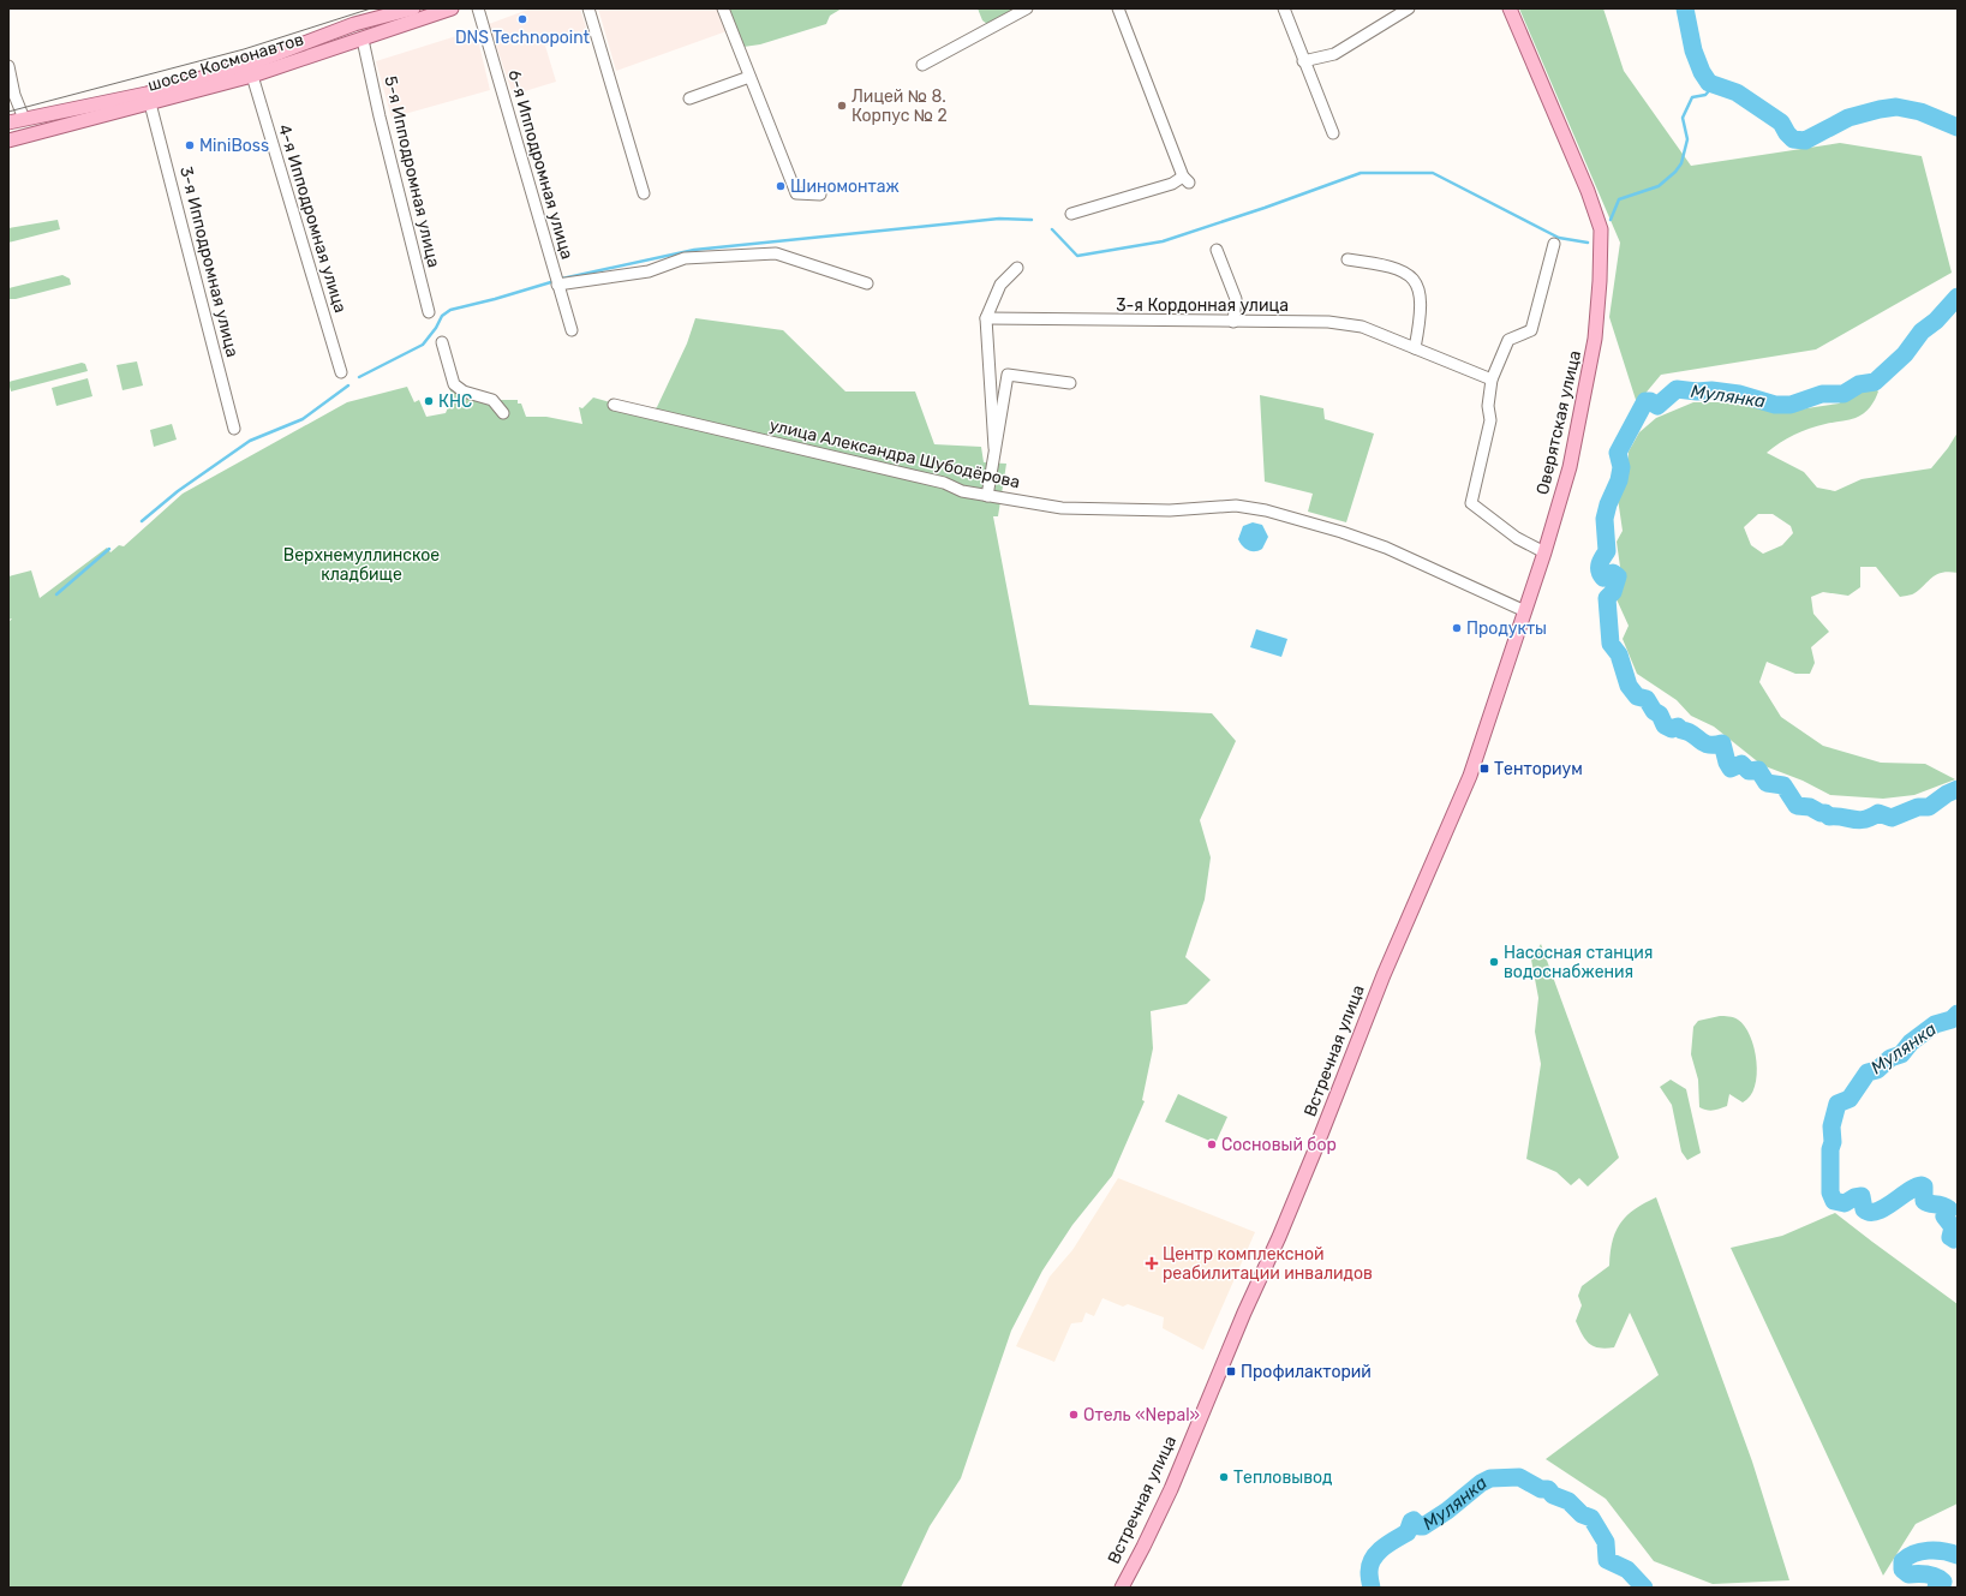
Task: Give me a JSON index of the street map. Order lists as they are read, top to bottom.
{
  "streets": {
    "main road": ["шоссе Космонавтов", "Оверятская улица", "Встречная улица"],
    "street": [
      "6-я Ипподромная улица",
      "5-я Ипподромная улица",
      "4-я Ипподромная улица",
      "3-я Ипподромная улица",
      "3-я Кордонная улица",
      "улица Александра Шубодёрова"
    ]
  },
  "crossings": [
    ["шоссе Космонавтов", "5-я Ипподромная улица"],
    ["шоссе Космонавтов", "4-я Ипподромная улица"],
    ["шоссе Космонавтов", "3-я Ипподромная улица"],
    ["Оверятская улица", "улица Александра Шубодёрова"],
    ["Оверятская улица", "Встречная улица"]
  ],
  "water": ["Мулянка"],
  "parks": ["Верхнемуллинское кладбище"],
  "places": {
    "other": [
      "DNS Technopoint",
      "Лицей № 8. Корпус № 2",
      "MiniBoss",
      "Шиномонтаж",
      "КНС",
      "Пpoдукты",
      "Насосная станция водоснабжения",
      "Сосновый бор",
      "Отель «Nepal»",
      "Тепловывод"
    ],
    "transit": ["Тенториум", "Профилакторий"],
    "health": ["Центр комплексной реабилитации инвалидов"]
  }
}
